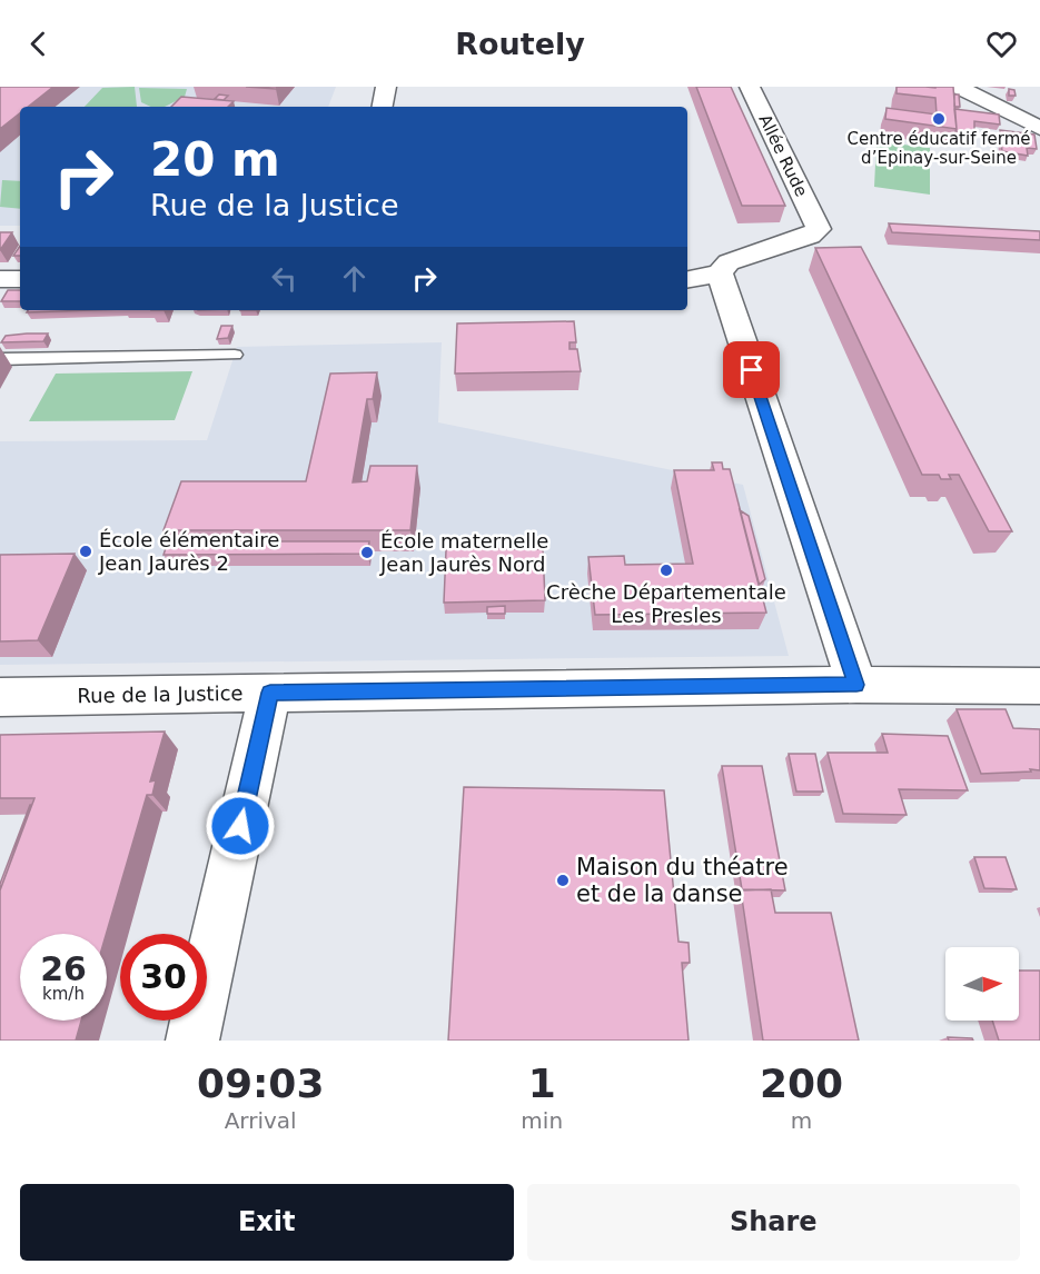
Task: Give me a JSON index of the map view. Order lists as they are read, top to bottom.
{
  "streets": {
    "street": ["Allée Rude", "Rue de la Justice"]
  },
  "places": [
    "Centre éducatif fermé d’Epinay-sur-Seine",
    "École élémentaire Jean Jaurès 2",
    "École maternelle Jean Jaurès Nord",
    "Crèche Départementale Les Presles",
    "Maison du théatre et de la danse"
  ],
  "north": "right",
  "page": {
    "header": "Routely",
    "turn": ["20 m", "Rue de la Justice"],
    "speed": "26 km/h",
    "limit": "30",
    "eta": [
      "09:03",
      "Arrival",
      "1",
      "min",
      "200",
      "m"
    ],
    "buttons": ["Exit", "Share"]
  }
}
